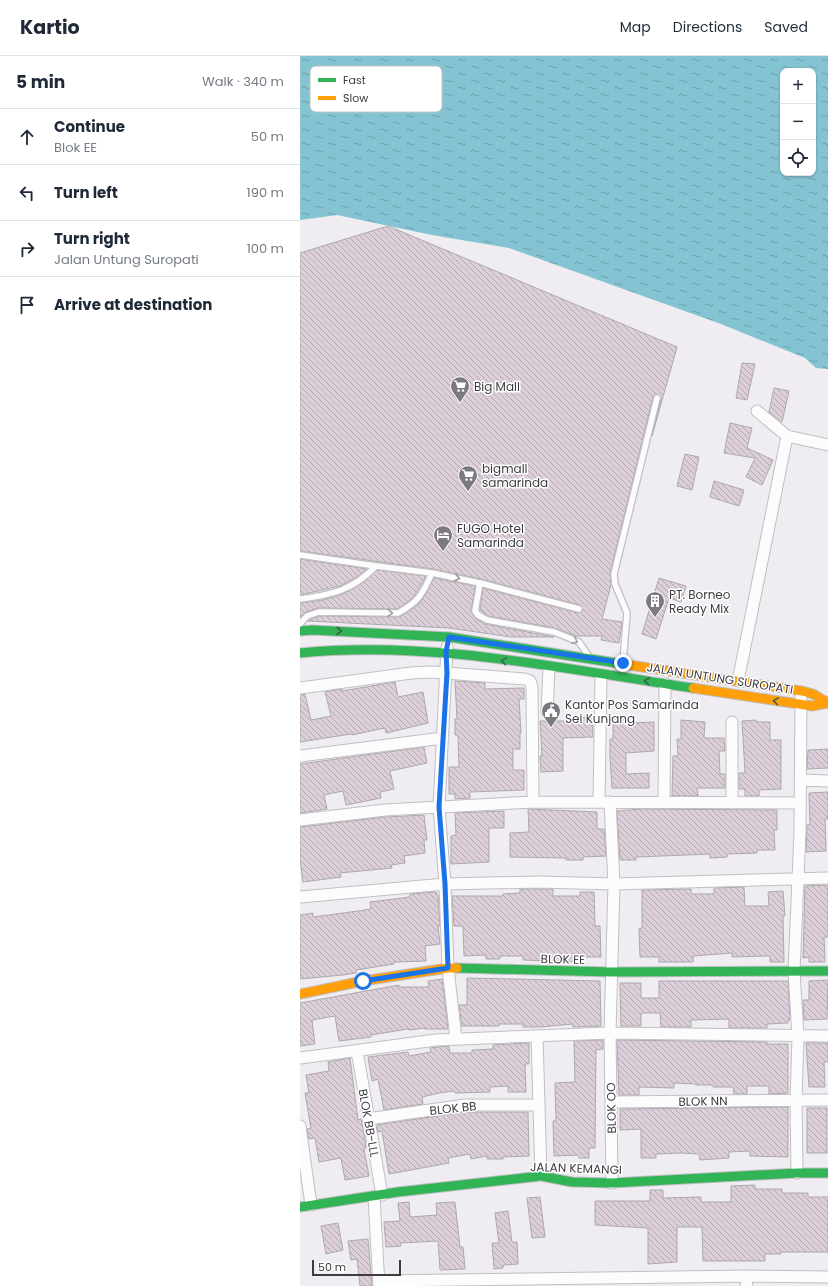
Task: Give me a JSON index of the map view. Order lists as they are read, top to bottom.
{
  "streets": {
    "main road": ["JALAN UNTUNG SUROPATI", "BLOK EE", "JALAN KEMANGI"],
    "street": [
      "BLOK NN",
      "BLOK BB",
      "BLOK OO",
      "BLOK BB-LLL"
    ]
  },
  "crossings": [
    ["JALAN UNTUNG SUROPATI", "BLOK OO"],
    ["BLOK EE", "BLOK OO"],
    ["BLOK NN", "BLOK OO"],
    ["BLOK BB", "BLOK BB-LLL"],
    ["BLOK OO", "JALAN KEMANGI"],
    ["BLOK BB-LLL", "JALAN KEMANGI"]
  ],
  "places": {
    "supermarket": ["Big Mall", "bigmall samarinda"],
    "hotel": ["FUGO Hotel Samarinda"],
    "building": ["PT. Borneo Ready Mix"],
    "public building": ["Kantor Pos Samarinda Sei Kunjang"]
  },
  "legend": ["Fast", "Slow"],
  "scale_bar": "50 m",
  "page": {
    "header": "Kartio",
    "nav": ["Map", "Directions", "Saved"],
    "heading": ["5 min", "Walk · 340 m"],
    "map_buttons": ["+", "−"],
    "list": [
      ["Continue", "Blok EE", "50 m"],
      ["Turn left", "190 m"],
      ["Turn right", "Jalan Untung Suropati", "100 m"],
      "Arrive at destination"
    ],
    "scale": "50 m"
  }
}
